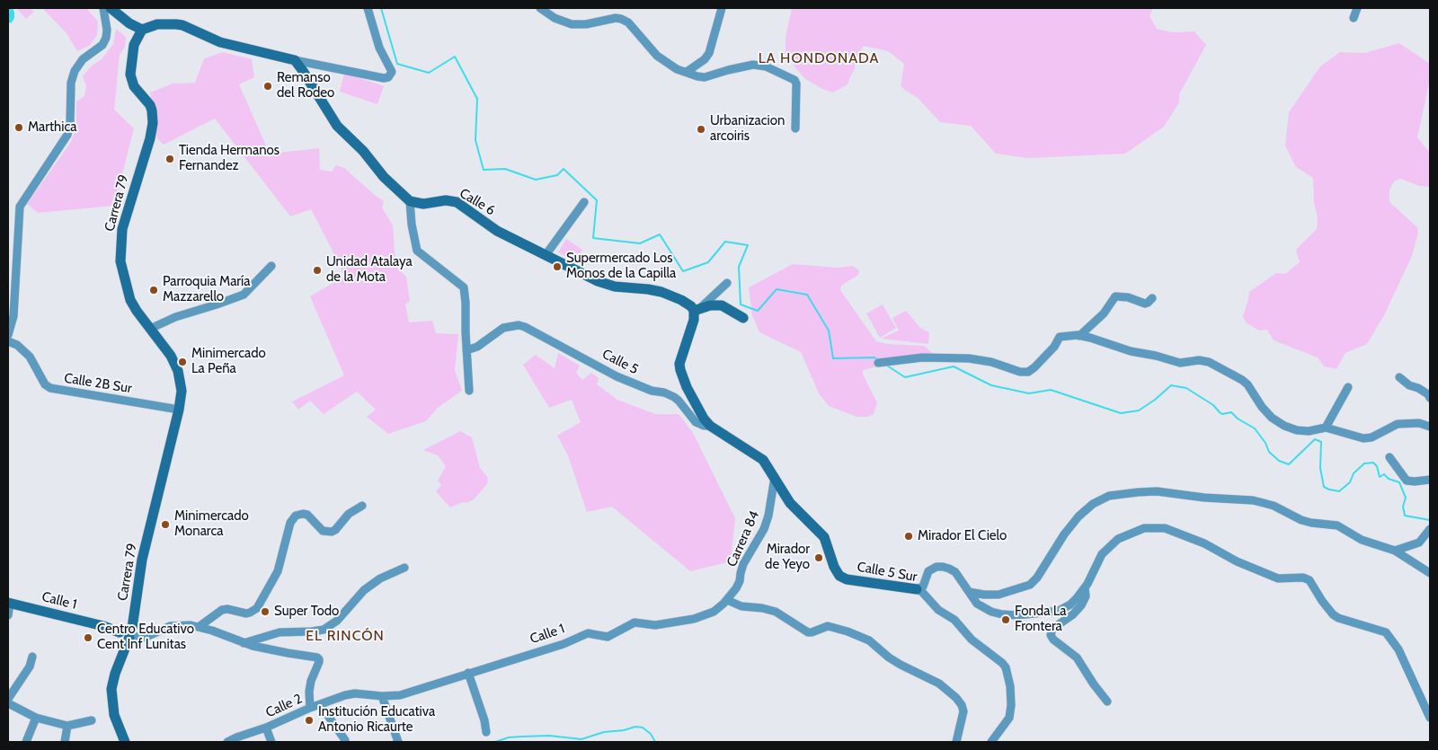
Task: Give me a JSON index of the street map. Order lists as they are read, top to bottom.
{
  "streets": {
    "street": [
      "Calle 6",
      "Carrera 79",
      "Calle 5",
      "Calle 2B Sur",
      "Carrera 84",
      "Calle 5 Sur",
      "Calle 1",
      "Calle 2"
    ]
  },
  "crossings": [
    ["Carrera 79", "Calle 2B Sur"],
    ["Carrera 79", "Calle 1"],
    ["Calle 5", "Calle 5 Sur"],
    ["Carrera 84", "Calle 5 Sur"],
    ["Carrera 84", "Calle 1"],
    ["Calle 1", "Calle 2"]
  ],
  "districts": ["LA HONDONADA", "EL RINCÓN"],
  "places": [
    "Remanso del Rodeo",
    "Marthica",
    "Urbanizacion arcoiris",
    "Tienda Hermanos Fernandez",
    "Supermercado Los Monos de la Capilla",
    "Unidad Atalaya de la Mota",
    "Parroquia María Mazzarello",
    "Minimercado La Peña",
    "Minimercado Monarca",
    "Mirador El Cielo",
    "Mirador de Yeyo",
    "Super Todo",
    "Fonda La Frontera",
    "Centro Educativo Cent Inf Lunitas",
    "Institución Educativa Antonio Ricaurte"
  ]
}
